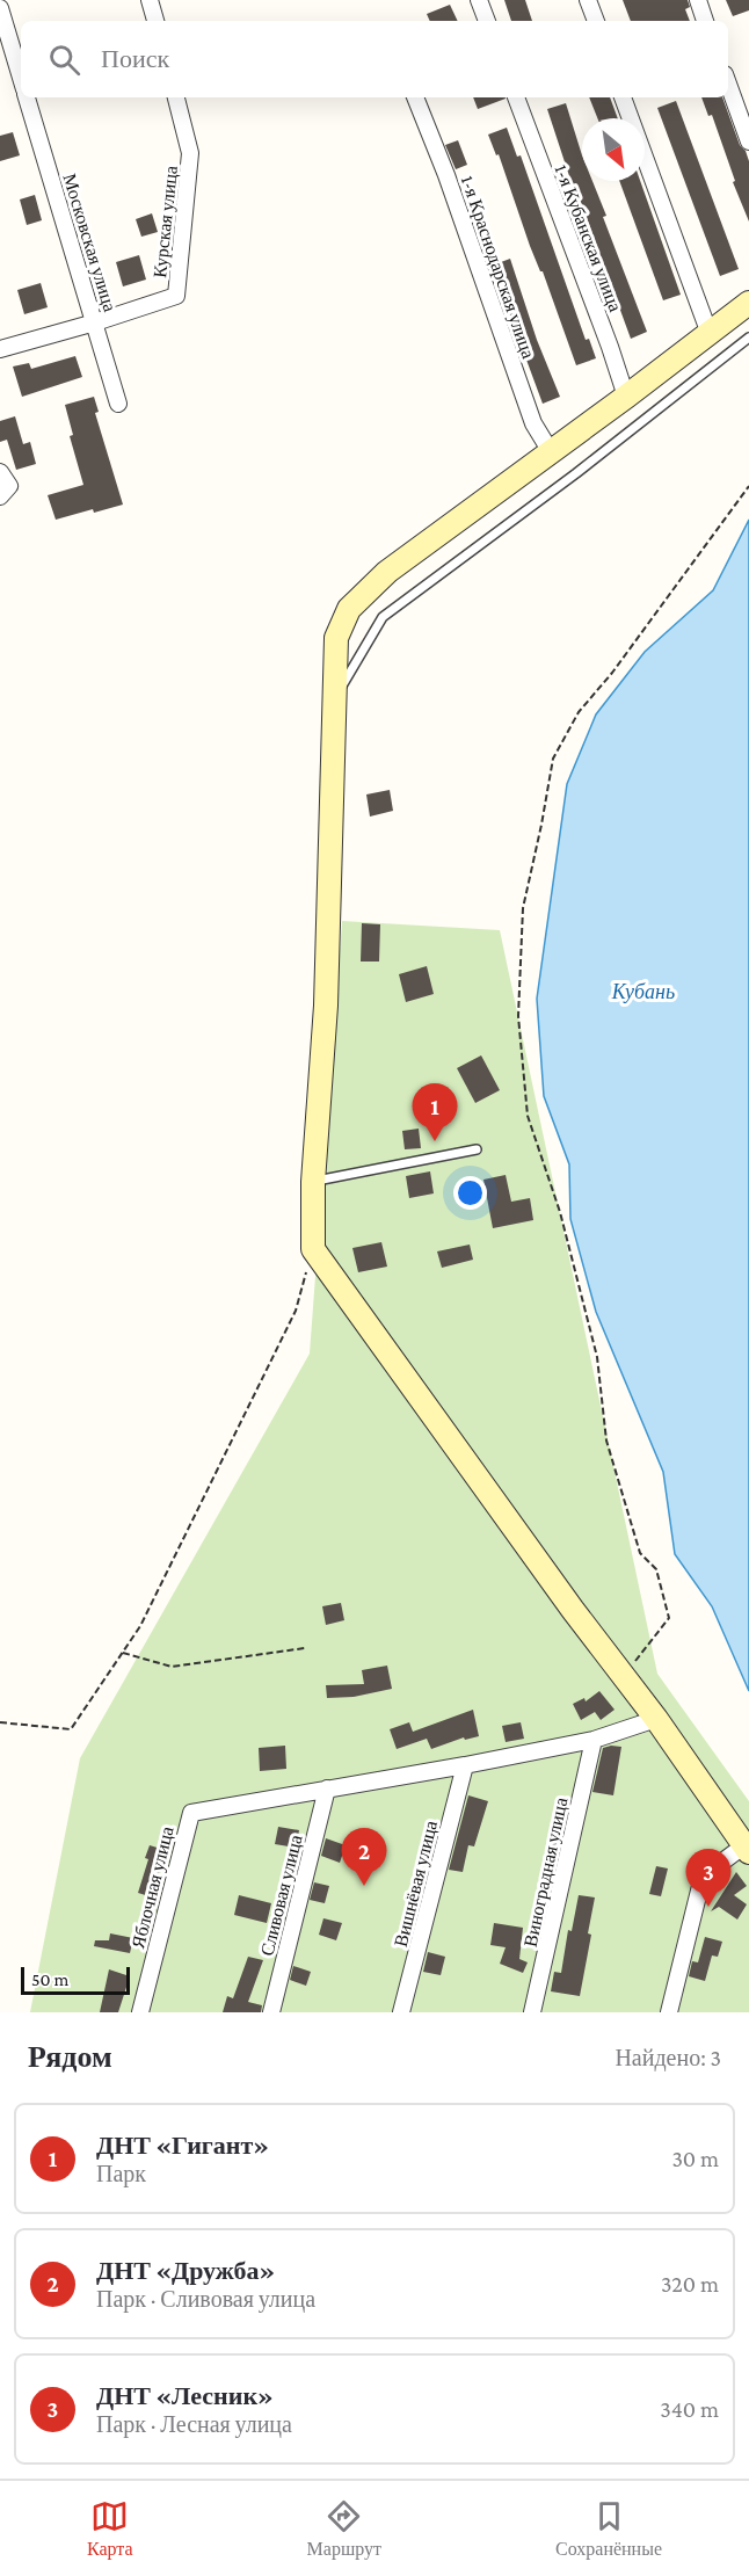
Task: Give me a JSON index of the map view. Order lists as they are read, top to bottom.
{
  "streets": {
    "street": [
      "Курская улица",
      "1-я Кубанская улица",
      "Московская улица",
      "1-я Краснодарская улица",
      "Виноградная улица",
      "Вишнёвая улица",
      "Яблочная улица",
      "Сливовая улица"
    ]
  },
  "crossings": [
    ["Курская улица", "Московская улица"],
    ["Яблочная улица", "Сливовая улица"]
  ],
  "water": ["Кубань"],
  "scale_bar": "50 m",
  "north": "bottom right",
  "page": {
    "search": "Поиск",
    "pins": ["1", "2", "3"],
    "scale": "50 m",
    "heading": ["Рядом", "Найдено: 3"],
    "list": [
      {
        "mark": "1",
        "name": "ДНТ «Гигант»",
        "note": "Парк",
        "value": "30 m"
      },
      {
        "mark": "2",
        "name": "ДНТ «Дружба»",
        "note": "Парк · Сливовая улица",
        "value": "320 m"
      },
      {
        "mark": "3",
        "name": "ДНТ «Лесник»",
        "note": "Парк · Лесная улица",
        "value": "340 m"
      }
    ],
    "nav": ["Карта", "Маршрут", "Сохранённые"]
  }
}
